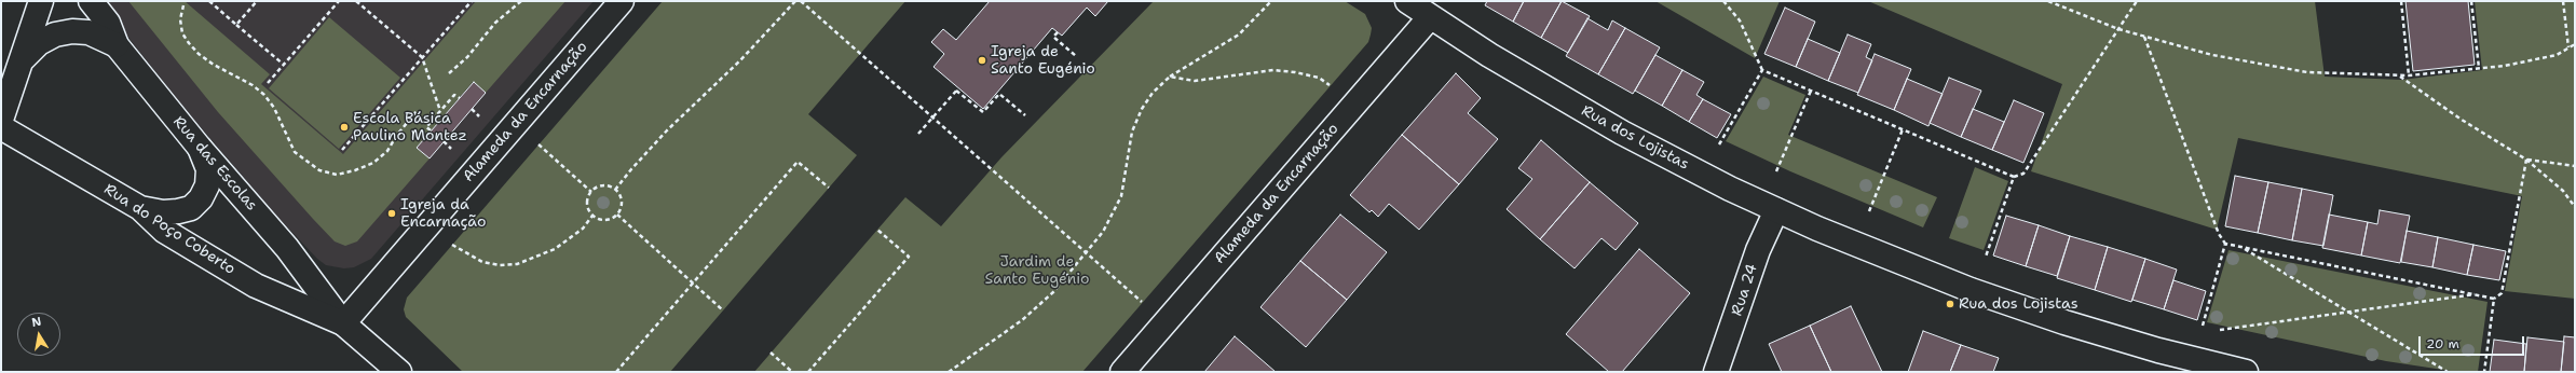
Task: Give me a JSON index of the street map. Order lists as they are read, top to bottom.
{
  "streets": {
    "street": [
      "Alameda da Encarnação",
      "Rua dos Lojistas",
      "Rua das Escolas",
      "Rua do Poço Coberto",
      "Rua 24"
    ]
  },
  "crossings": [
    ["Alameda da Encarnação", "Rua dos Lojistas"],
    ["Alameda da Encarnação", "Rua das Escolas"],
    ["Alameda da Encarnação", "Rua do Poço Coberto"],
    ["Rua dos Lojistas", "Rua 24"],
    ["Rua das Escolas", "Rua do Poço Coberto"]
  ],
  "parks": ["Jardim de Santo Eugénio"],
  "places": [
    "Igreja de Santo Eugénio",
    "Escola Básica Paulino Montez",
    "Igreja da Encarnação",
    "Rua dos Lojistas"
  ],
  "scale_bar": "20 m",
  "north": "top"
}
